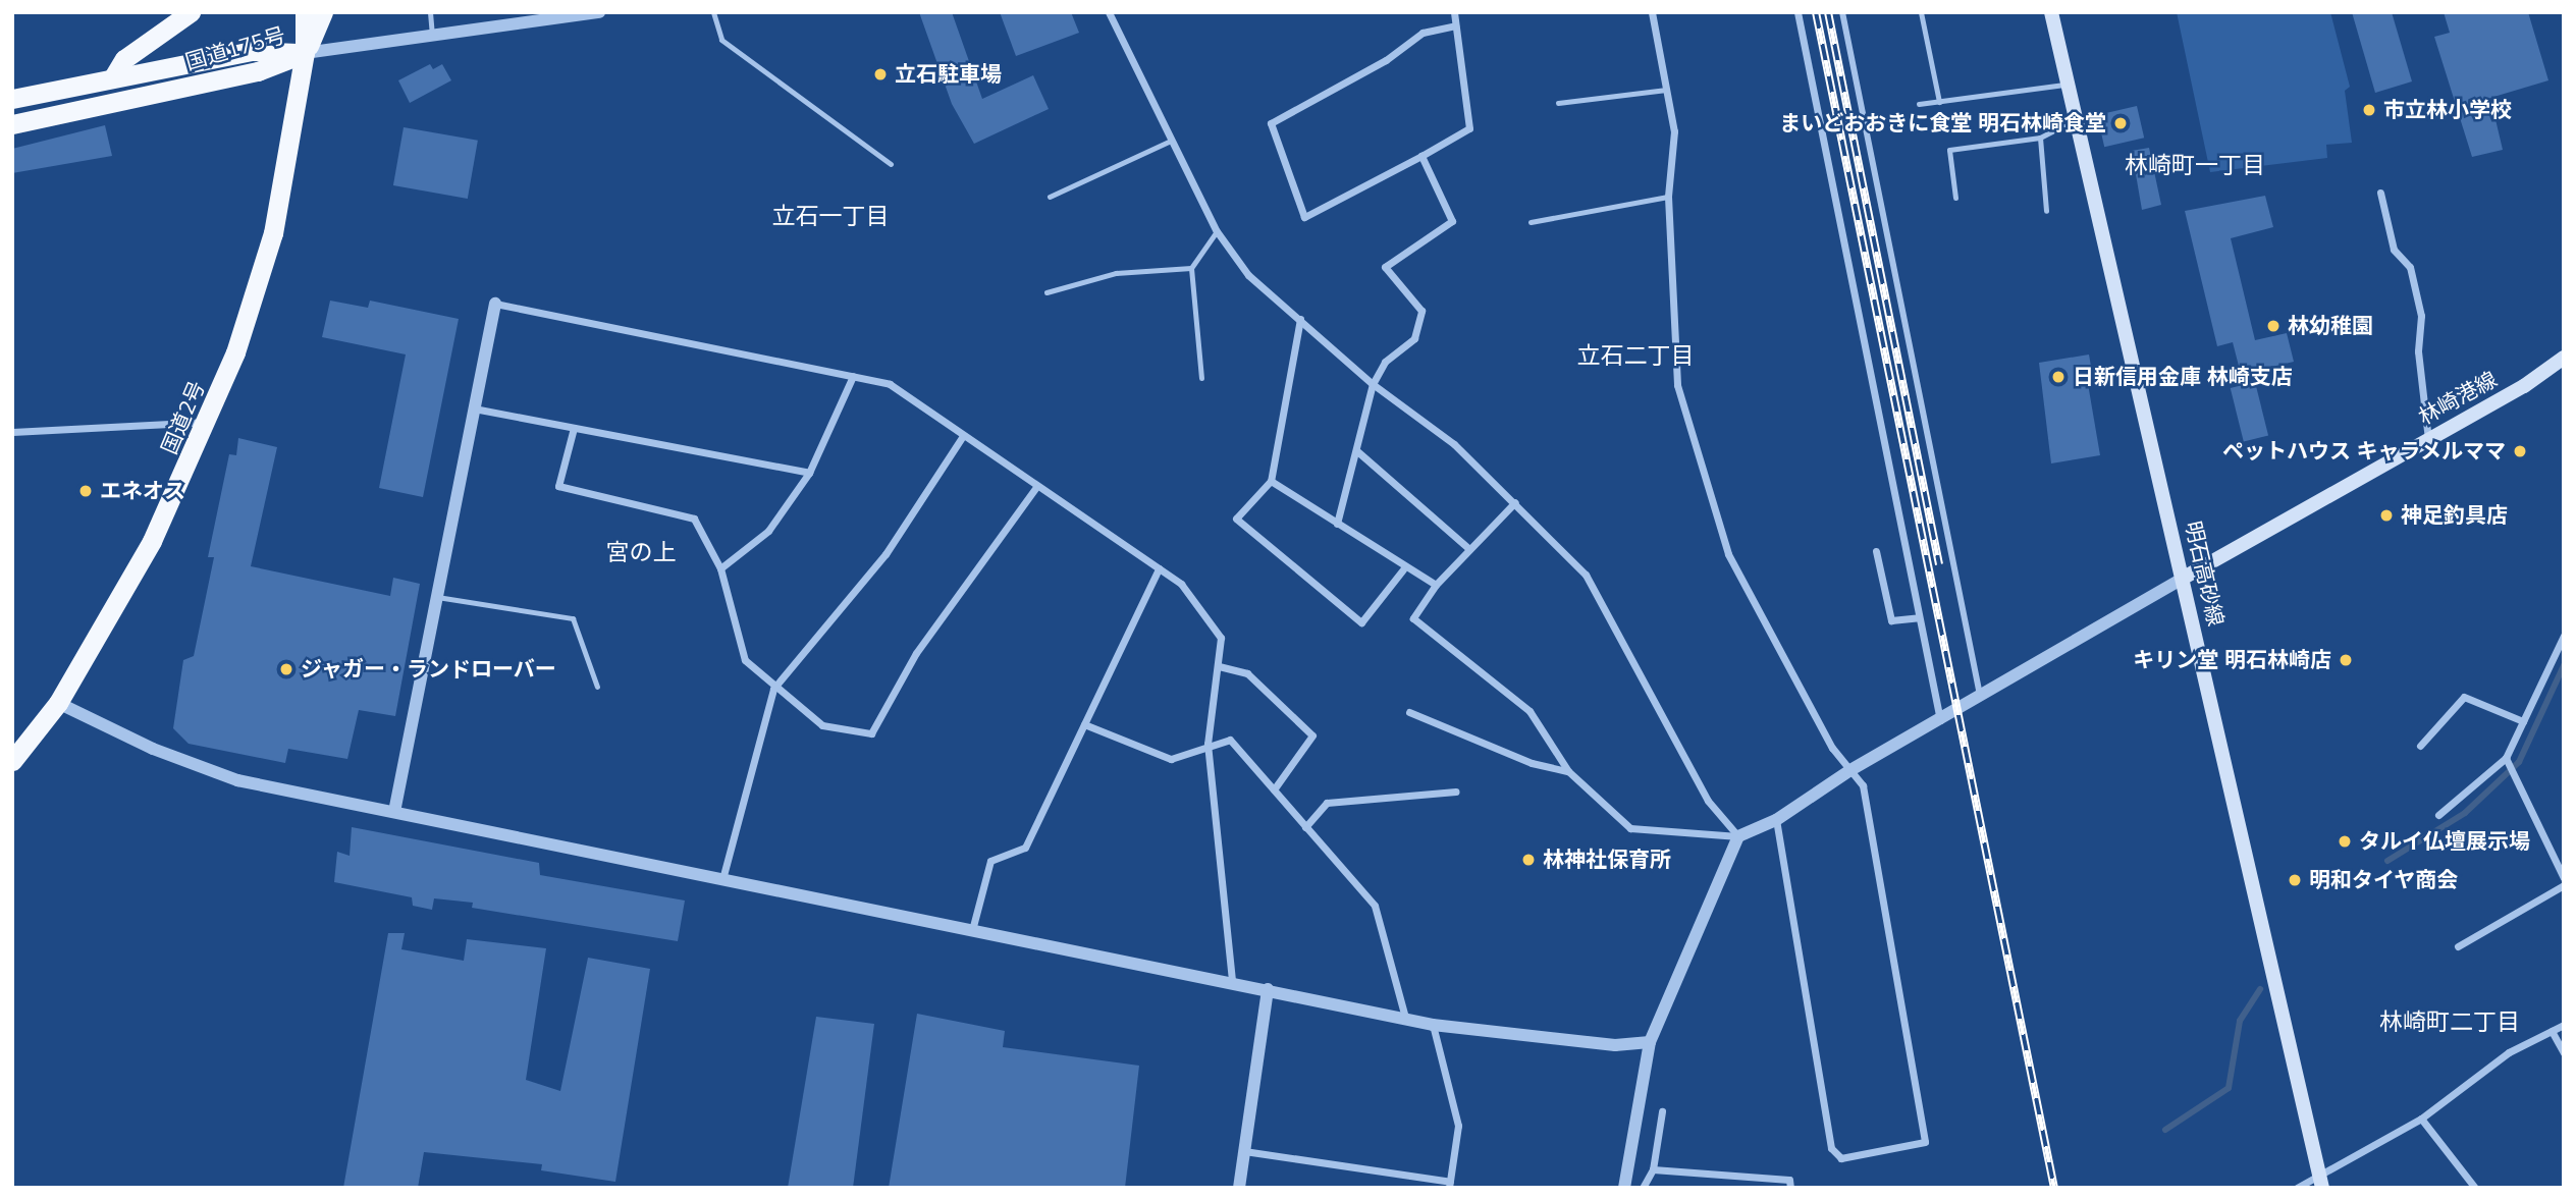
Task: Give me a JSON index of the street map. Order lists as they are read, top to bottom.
{
  "streets": {
    "highway": ["国道175号", "国道2号"],
    "main road": ["林崎港線", "明石高砂線"]
  },
  "crossings": [
    ["国道175号", "国道2号"],
    ["林崎港線", "明石高砂線"]
  ],
  "districts": [
    "林崎町一丁目",
    "立石一丁目",
    "立石二丁目",
    "宮の上",
    "林崎町二丁目"
  ],
  "places": [
    "立石駐車場",
    "市立林小学校",
    "まいどおおきに食堂 明石林崎食堂",
    "林幼稚園",
    "日新信用金庫 林崎支店",
    "ペットハウス キャラメルママ",
    "エネオス",
    "神足釣具店",
    "キリン堂 明石林崎店",
    "ジャガー・ランドローバー",
    "タルイ仏壇展示場",
    "林神社保育所",
    "明和タイヤ商会"
  ]
}
